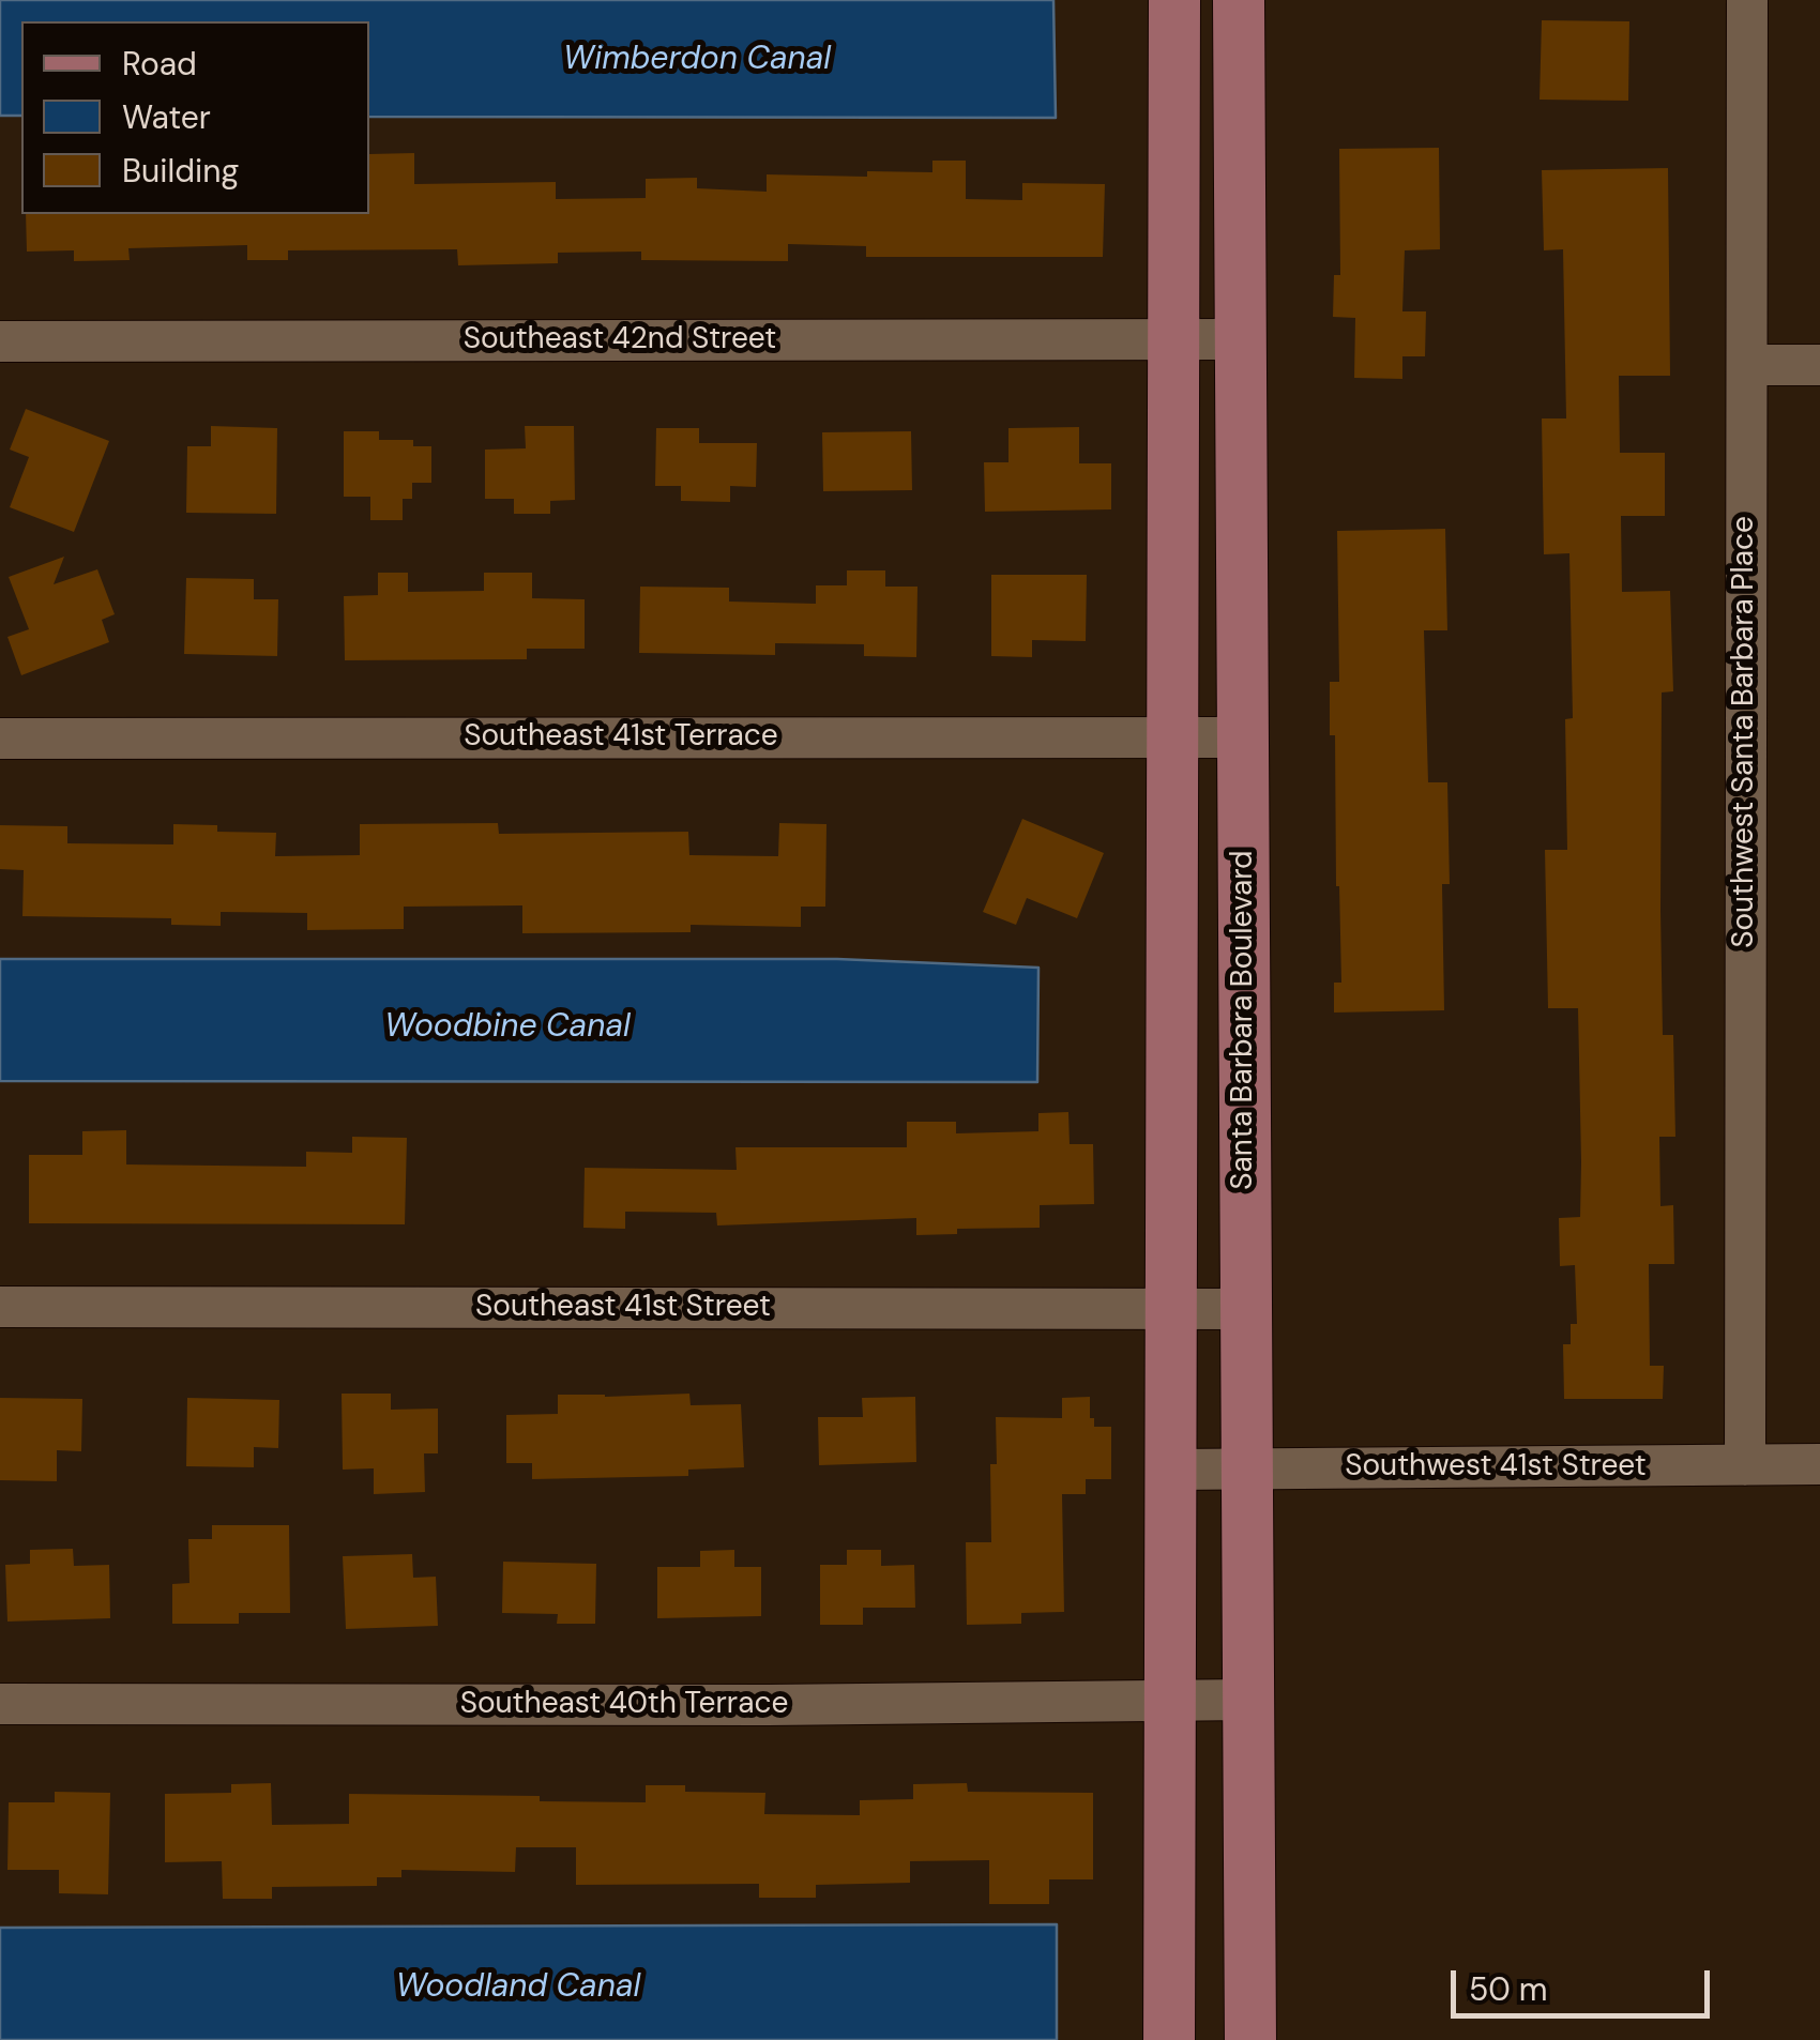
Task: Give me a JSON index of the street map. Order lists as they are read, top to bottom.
{
  "streets": {
    "main road": ["Santa Barbara Boulevard"],
    "street": [
      "Southeast 42nd Street",
      "Southwest Santa Barbara Place",
      "Southeast 41st Terrace",
      "Southeast 41st Street",
      "Southwest 41st Street",
      "Southeast 40th Terrace"
    ]
  },
  "crossings": [
    ["Southeast 42nd Street", "Santa Barbara Boulevard"],
    ["Southwest Santa Barbara Place", "Southwest 41st Street"],
    ["Southeast 41st Terrace", "Santa Barbara Boulevard"],
    ["Santa Barbara Boulevard", "Southeast 41st Street"],
    ["Santa Barbara Boulevard", "Southwest 41st Street"],
    ["Santa Barbara Boulevard", "Southeast 40th Terrace"]
  ],
  "water": ["Wimberdon Canal", "Woodbine Canal", "Woodland Canal"],
  "legend": ["Road", "Water", "Building"],
  "scale_bar": "50 m"
}
